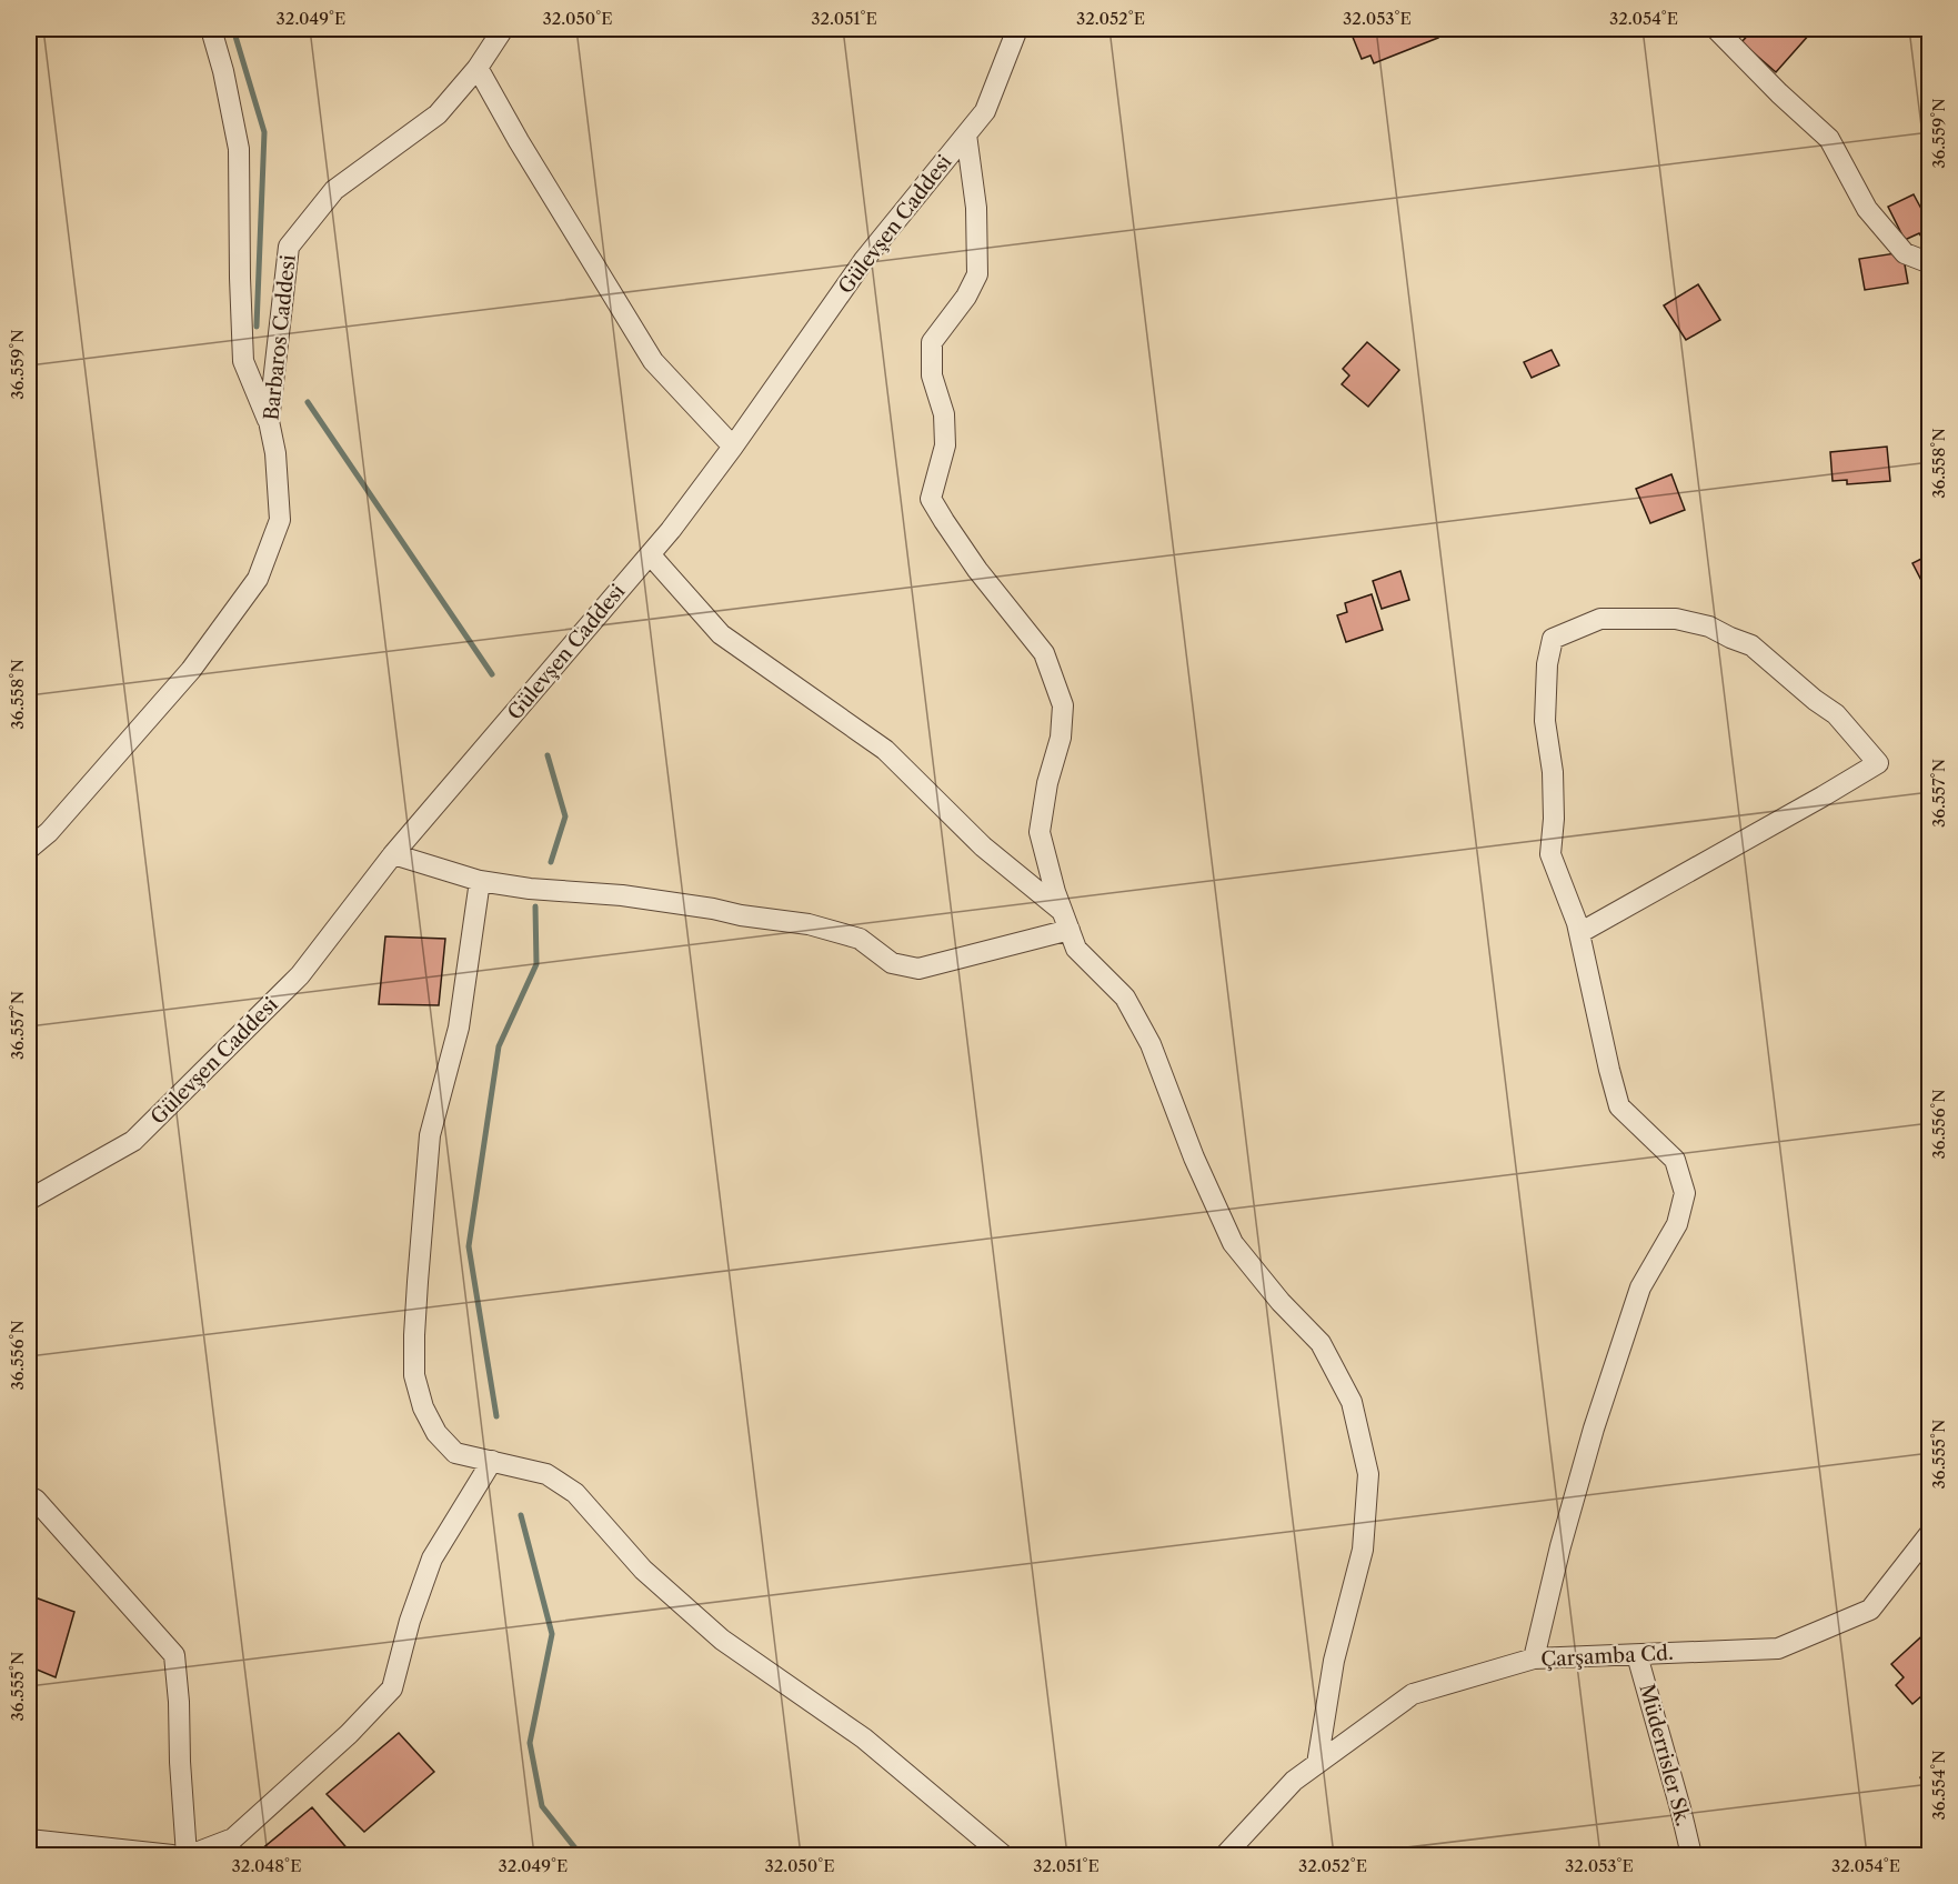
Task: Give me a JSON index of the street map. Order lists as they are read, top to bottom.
{
  "streets": {
    "street": [
      "Gülevşen Caddesi",
      "Barbaros Caddesi",
      "Çarşamba Cd.",
      "Müderrisler Sk."
    ]
  },
  "crossings": [
    ["Çarşamba Cd.", "Müderrisler Sk."]
  ],
  "coordinates": [
    "32.049°E",
    "32.050°E",
    "32.051°E",
    "32.052°E",
    "32.053°E",
    "32.054°E",
    "36.559°N",
    "36.558°N",
    "36.557°N",
    "36.556°N",
    "36.555°N",
    "36.554°N",
    "32.048°E"
  ]
}
